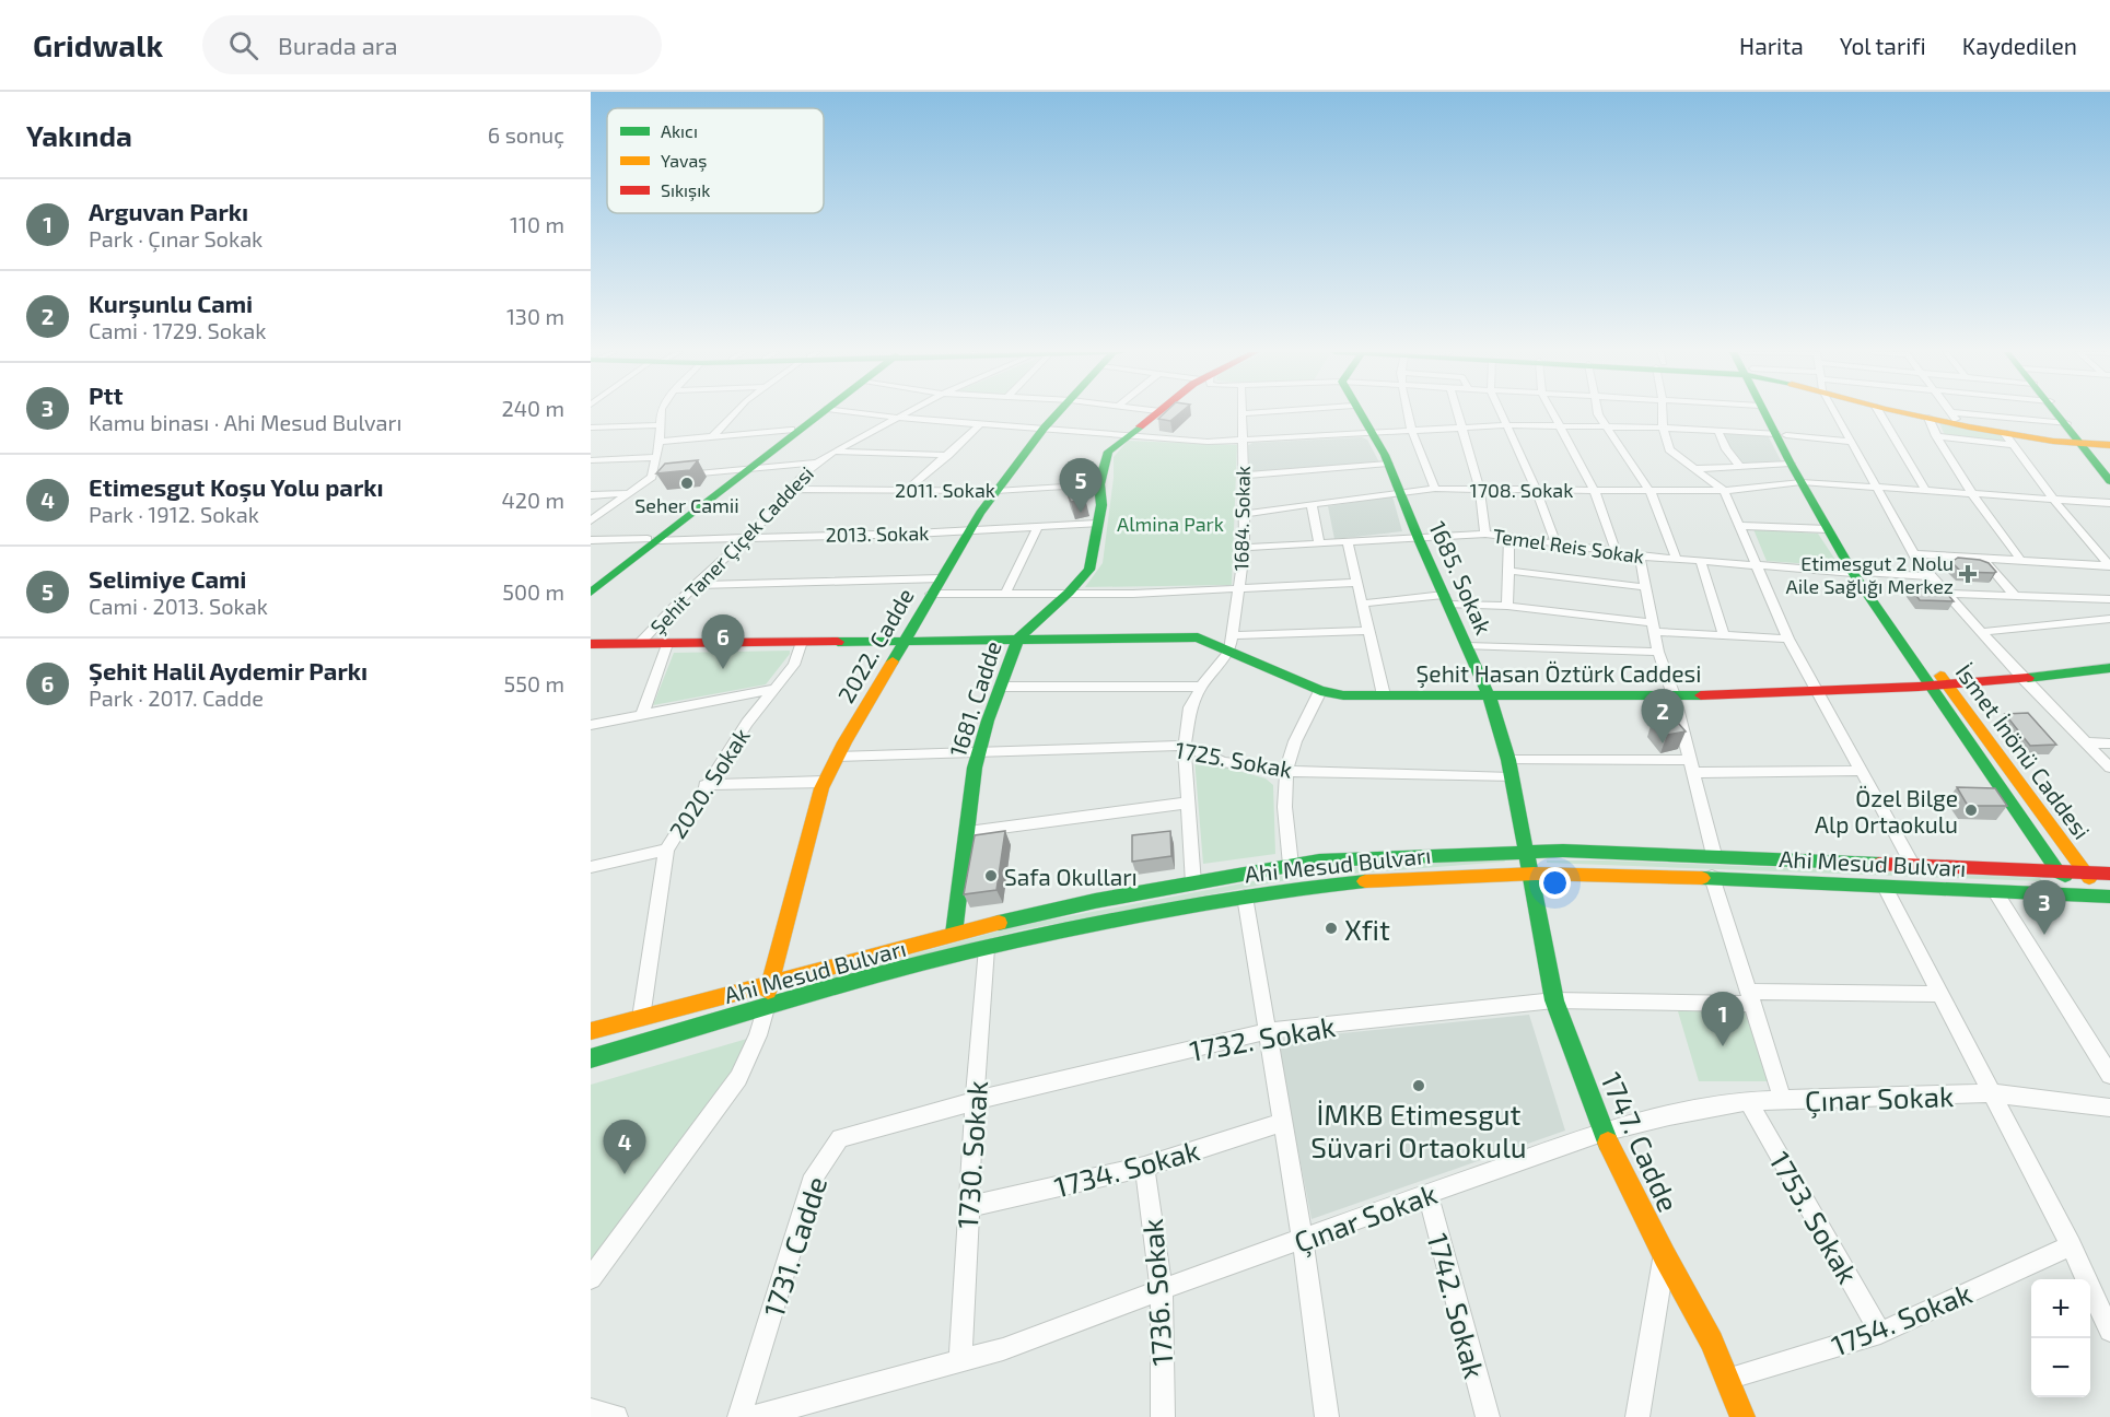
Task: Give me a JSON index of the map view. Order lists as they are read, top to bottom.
{
  "streets": {
    "main road": [
      "1685. Sokak",
      "2022. Cadde",
      "Şehit Hasan Öztürk Caddesi",
      "1681. Cadde",
      "İsmet İnönü Caddesi",
      "Ahi Mesud Bulvarı",
      "1747. Cadde"
    ],
    "street": [
      "2011. Sokak",
      "1708. Sokak",
      "1684. Sokak",
      "2013. Sokak",
      "Temel Reis Sokak",
      "Şehit Taner Çiçek Caddesi",
      "1725. Sokak",
      "2020. Sokak",
      "1732. Sokak",
      "Çınar Sokak",
      "1730. Sokak",
      "1734. Sokak",
      "1753. Sokak",
      "1731. Cadde",
      "1736. Sokak",
      "1742. Sokak",
      "1754. Sokak"
    ]
  },
  "crossings": [
    ["2011. Sokak", "Şehit Taner Çiçek Caddesi"],
    ["2011. Sokak", "2022. Cadde"],
    ["2011. Sokak", "1681. Cadde"],
    ["1708. Sokak", "1684. Sokak"],
    ["1708. Sokak", "1685. Sokak"],
    ["1708. Sokak", "İsmet İnönü Caddesi"],
    ["1684. Sokak", "Temel Reis Sokak"],
    ["1684. Sokak", "Şehit Hasan Öztürk Caddesi"],
    ["2013. Sokak", "Şehit Taner Çiçek Caddesi"],
    ["2013. Sokak", "2022. Cadde"],
    ["2013. Sokak", "1681. Cadde"],
    ["Temel Reis Sokak", "1685. Sokak"],
    ["Temel Reis Sokak", "İsmet İnönü Caddesi"],
    ["Şehit Taner Çiçek Caddesi", "Şehit Hasan Öztürk Caddesi"],
    ["1685. Sokak", "Şehit Hasan Öztürk Caddesi"],
    ["1685. Sokak", "1725. Sokak"],
    ["1685. Sokak", "Ahi Mesud Bulvarı"],
    ["1685. Sokak", "1747. Cadde"],
    ["2022. Cadde", "Şehit Hasan Öztürk Caddesi"],
    ["2022. Cadde", "1725. Sokak"],
    ["2022. Cadde", "Ahi Mesud Bulvarı"],
    ["Şehit Hasan Öztürk Caddesi", "1681. Cadde"],
    ["Şehit Hasan Öztürk Caddesi", "İsmet İnönü Caddesi"],
    ["Şehit Hasan Öztürk Caddesi", "2020. Sokak"],
    ["1681. Cadde", "1725. Sokak"],
    ["1681. Cadde", "Ahi Mesud Bulvarı"],
    ["İsmet İnönü Caddesi", "Ahi Mesud Bulvarı"],
    ["2020. Sokak", "Ahi Mesud Bulvarı"],
    ["Ahi Mesud Bulvarı", "1747. Cadde"],
    ["Ahi Mesud Bulvarı", "1730. Sokak"],
    ["1732. Sokak", "1747. Cadde"],
    ["1732. Sokak", "1730. Sokak"],
    ["1732. Sokak", "1731. Cadde"],
    ["Çınar Sokak", "1747. Cadde"],
    ["Çınar Sokak", "1730. Sokak"],
    ["Çınar Sokak", "1753. Sokak"],
    ["Çınar Sokak", "1736. Sokak"],
    ["Çınar Sokak", "1742. Sokak"],
    ["1747. Cadde", "1754. Sokak"],
    ["1730. Sokak", "1734. Sokak"],
    ["1730. Sokak", "1731. Cadde"],
    ["1734. Sokak", "1736. Sokak"],
    ["1753. Sokak", "1754. Sokak"]
  ],
  "parks": ["Almina Park"],
  "places": {
    "other": [
      "Seher Camii",
      "Özel Bilge Alp Ortaokulu",
      "Safa Okulları",
      "Xfit",
      "İMKB Etimesgut Süvari Ortaokulu"
    ],
    "health": ["Etimesgut 2 Nolu Aile Sağlığı Merkez"]
  },
  "legend": ["Akıcı", "Yavaş", "Sıkışık"],
  "page": {
    "header": "Gridwalk",
    "search": "Burada ara",
    "nav": ["Harita", "Yol tarifi", "Kaydedilen"],
    "heading": ["Yakında", "6 sonuç"],
    "list": [
      {
        "mark": "1",
        "name": "Arguvan Parkı",
        "note": "Park · Çınar Sokak",
        "value": "110 m"
      },
      {
        "mark": "2",
        "name": "Kurşunlu Cami",
        "note": "Cami · 1729. Sokak",
        "value": "130 m"
      },
      {
        "mark": "3",
        "name": "Ptt",
        "note": "Kamu binası · Ahi Mesud Bulvarı",
        "value": "240 m"
      },
      {
        "mark": "4",
        "name": "Etimesgut Koşu Yolu parkı",
        "note": "Park · 1912. Sokak",
        "value": "420 m"
      },
      {
        "mark": "5",
        "name": "Selimiye Cami",
        "note": "Cami · 2013. Sokak",
        "value": "500 m"
      },
      {
        "mark": "6",
        "name": "Şehit Halil Aydemir Parkı",
        "note": "Park · 2017. Cadde",
        "value": "550 m"
      }
    ],
    "pins": [
      "5",
      "6",
      "2",
      "3",
      "1",
      "4"
    ],
    "map_buttons": ["+", "−"]
  }
}
